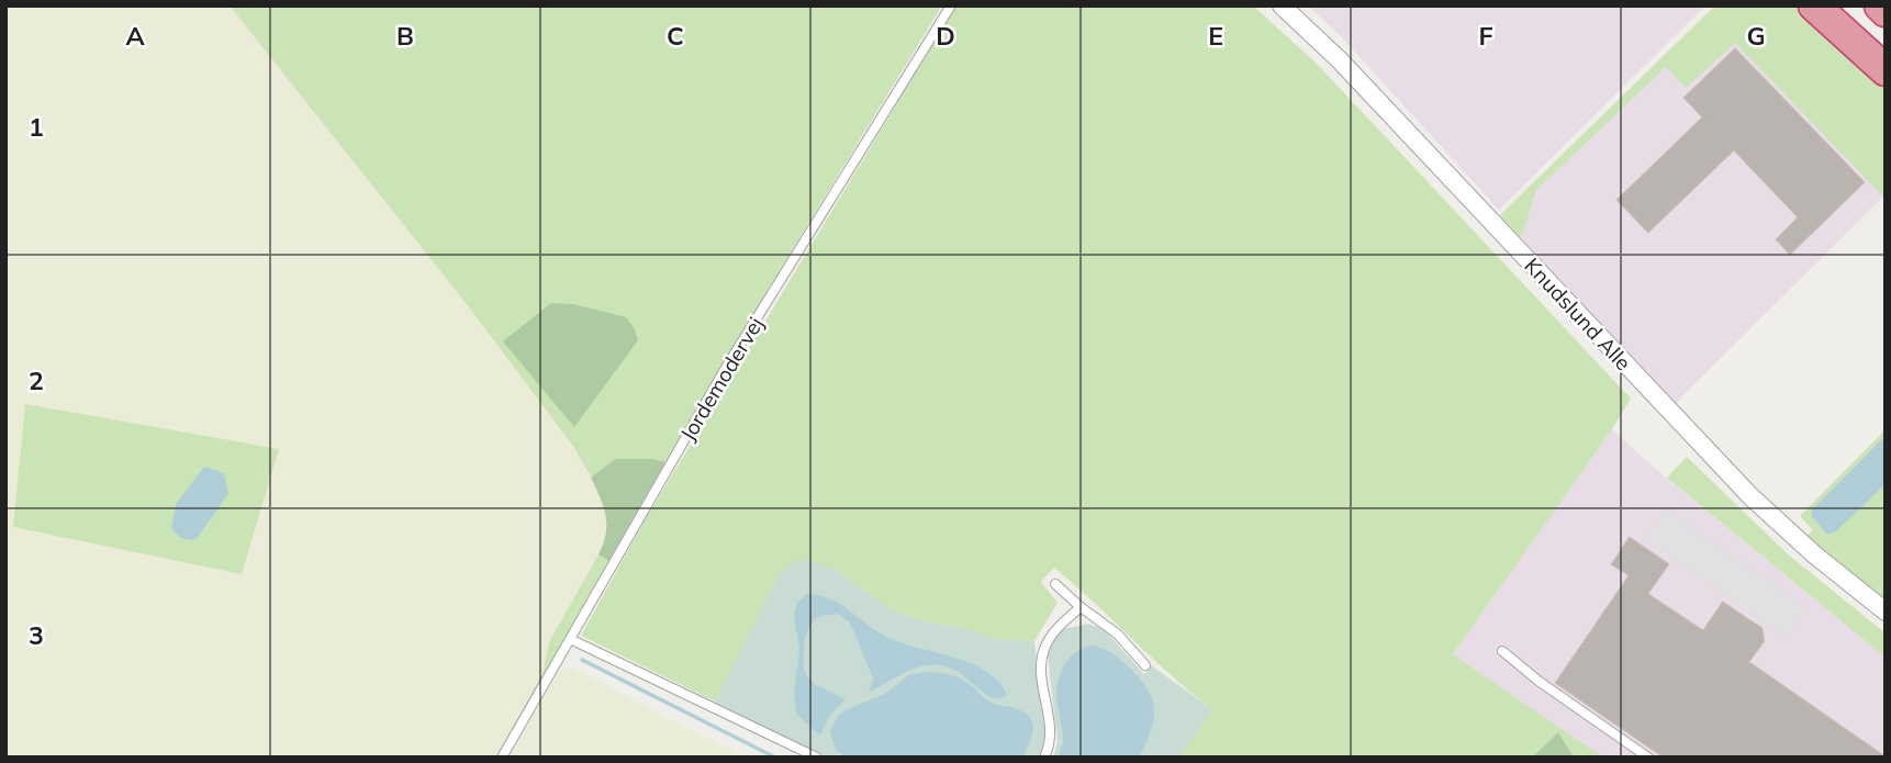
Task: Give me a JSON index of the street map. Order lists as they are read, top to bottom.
{
  "streets": {
    "street": ["Knudslund Alle"],
    "lane": ["Jordemodervej"]
  },
  "grid": {
    "columns": [
      "A",
      "B",
      "C",
      "D",
      "E",
      "F",
      "G"
    ],
    "rows": ["1", "2", "3"]
  }
}
